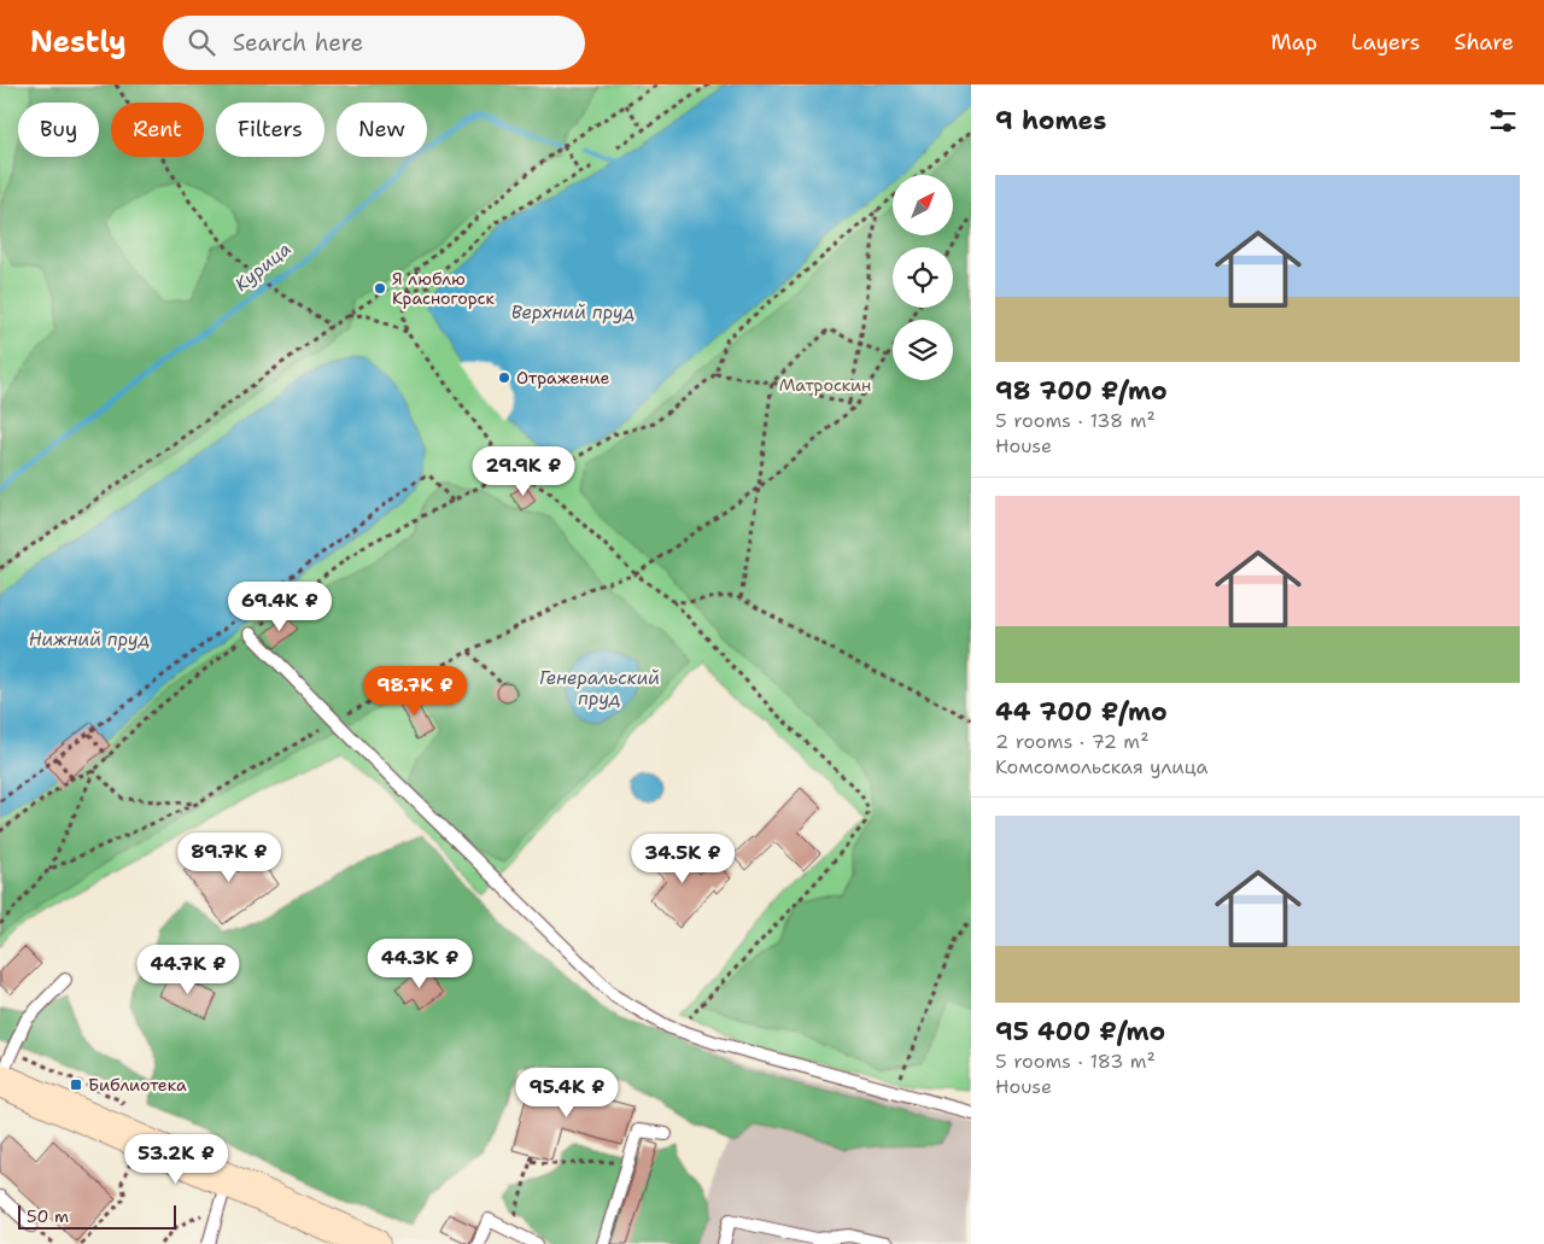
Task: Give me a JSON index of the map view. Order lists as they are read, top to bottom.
{
  "water": [
    "Курица",
    "Верхний пруд",
    "Нижний пруд",
    "Генеральский пруд"
  ],
  "parks": ["Матроскин"],
  "places": {
    "other": ["Я люблю Красногорск", "Отражение"],
    "transit": ["Библиотека"]
  },
  "scale_bar": "50 m",
  "north": "top right",
  "page": {
    "header": "Nestly",
    "search": "Search here",
    "nav": ["Map", "Layers", "Share"],
    "heading": "9 homes",
    "chip": [
      "Buy",
      "Rent",
      "Filters",
      "New"
    ],
    "list": [
      {
        "name": "98 700 ₽/mo",
        "note": "5 rooms · 138 m² · House"
      },
      {
        "name": "44 700 ₽/mo",
        "note": "2 rooms · 72 m² · Комсомольская улица"
      },
      {
        "name": "95 400 ₽/mo",
        "note": "5 rooms · 183 m² · House"
      }
    ],
    "price": [
      "29.9K ₽",
      "69.4K ₽",
      "98.7K ₽",
      "89.7K ₽",
      "34.5K ₽",
      "44.3K ₽",
      "44.7K ₽",
      "95.4K ₽",
      "53.2K ₽"
    ],
    "scale": "50 m"
  }
}
